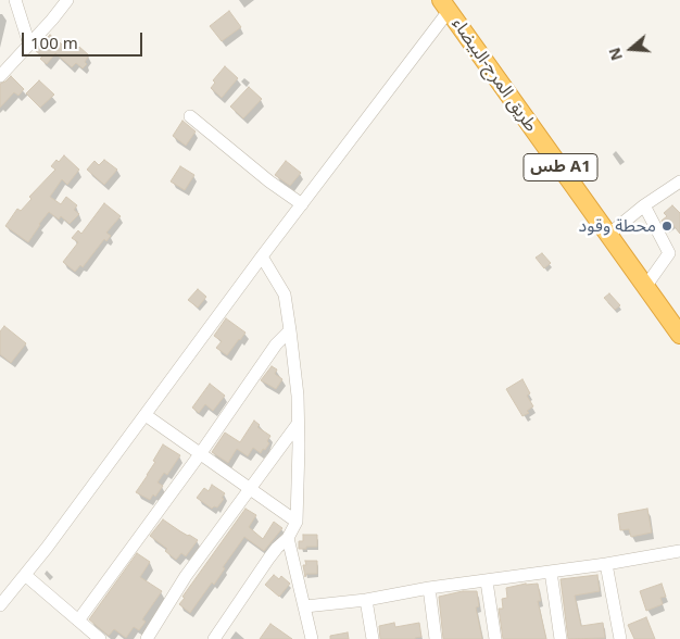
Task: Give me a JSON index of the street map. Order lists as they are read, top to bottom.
{
  "streets": {
    "highway": ["طريق المرج-البيضاء", "طس A1"]
  },
  "places": ["محطة وقود"],
  "scale_bar": "100 m",
  "north": "left"
}
